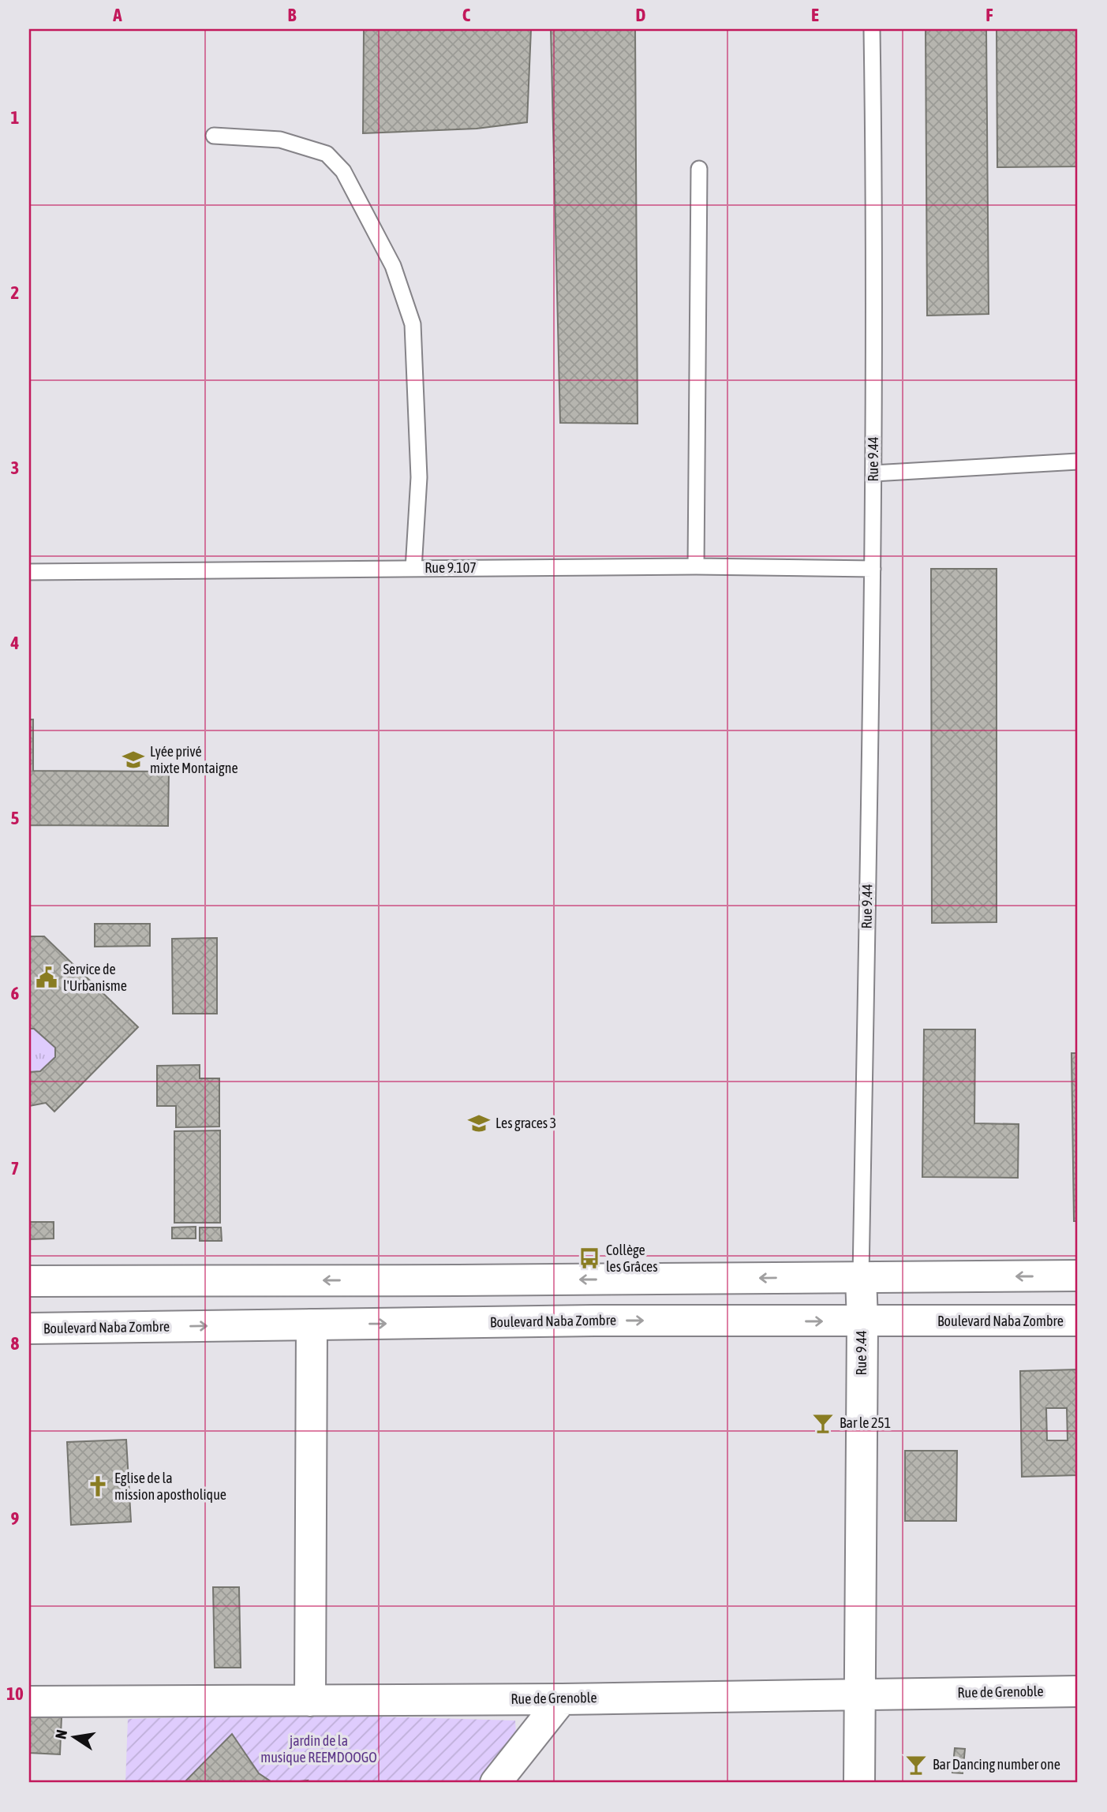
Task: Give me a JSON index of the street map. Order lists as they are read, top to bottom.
{
  "streets": {
    "main road": ["Rue 9.44", "Boulevard Naba Zombre", "Rue de Grenoble"],
    "lane": ["Rue 9.107"]
  },
  "crossings": [
    ["Rue 9.44", "Rue 9.107"],
    ["Rue 9.44", "Boulevard Naba Zombre"],
    ["Rue 9.44", "Rue de Grenoble"]
  ],
  "parks": ["jardin de la musique REEMDOOGO"],
  "places": {
    "school or university": ["Lyée privé mixte Montaigne", "Les graces 3"],
    "public building": ["Service de l'Urbanisme"],
    "bus stop": ["Collège les Grâces"],
    "bar": ["Bar le 251", "Bar Dancing number one"],
    "church": ["Eglise de la mission apostholique"]
  },
  "north": "left",
  "grid": {
    "columns": [
      "A",
      "B",
      "C",
      "D",
      "E",
      "F"
    ],
    "rows": [
      "1",
      "2",
      "3",
      "4",
      "5",
      "6",
      "7",
      "8",
      "9",
      "10"
    ]
  }
}
